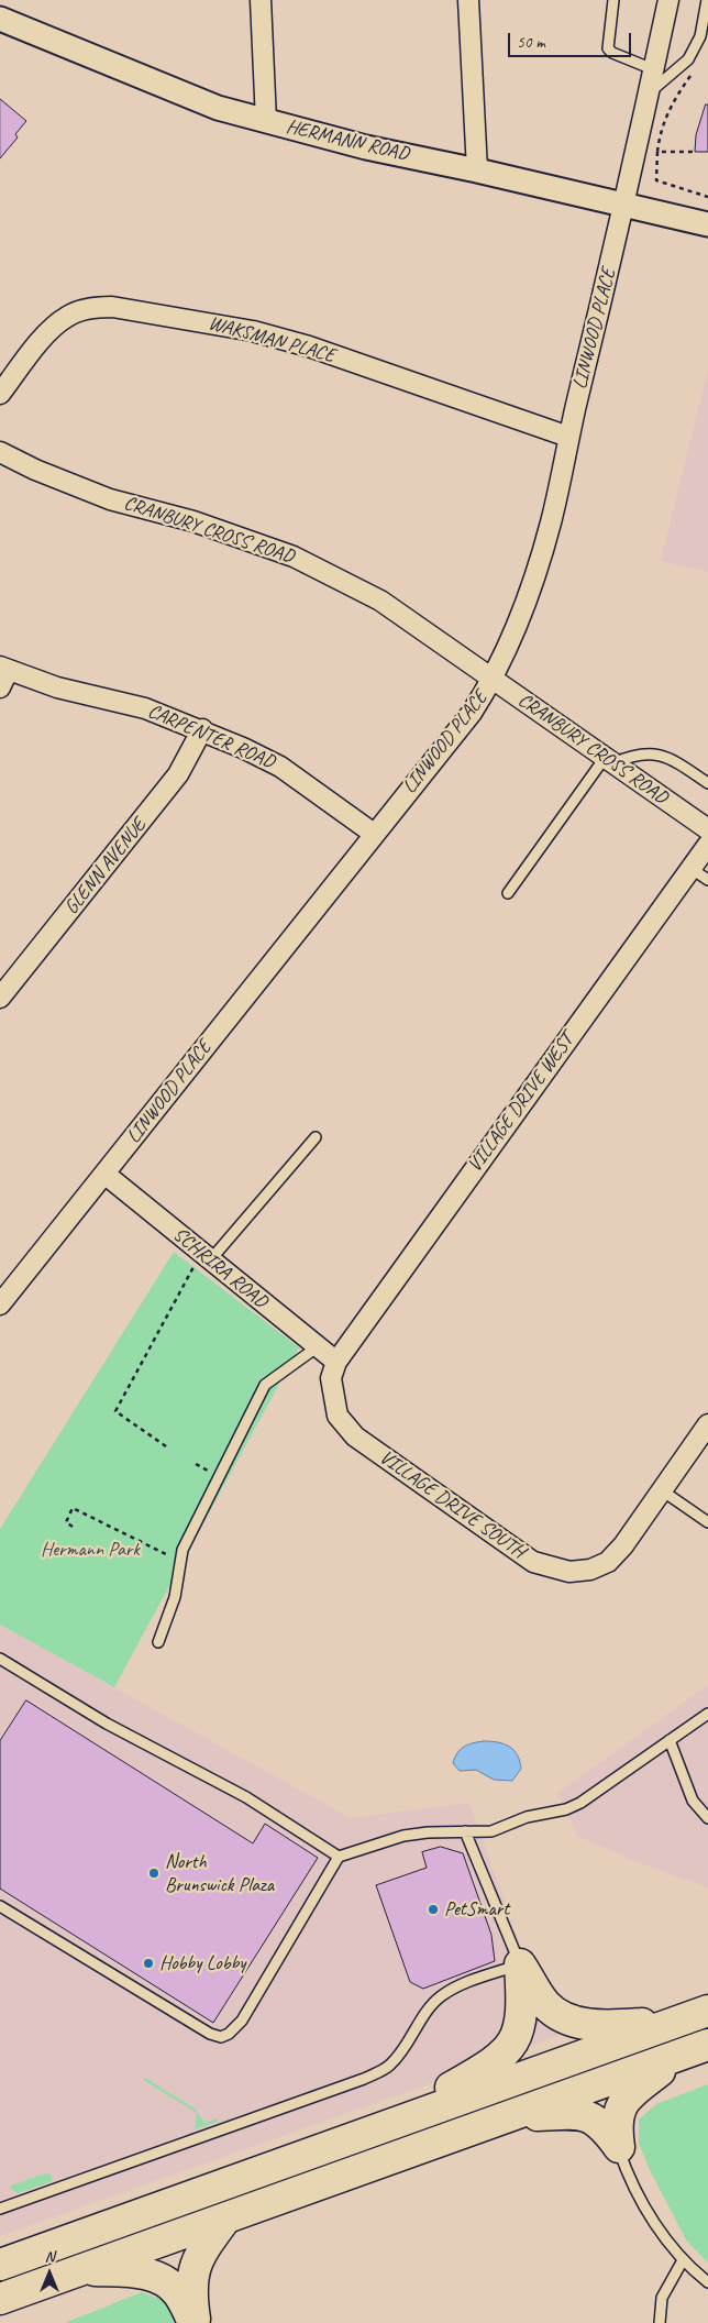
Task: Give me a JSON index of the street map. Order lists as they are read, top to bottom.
{
  "streets": {
    "street": [
      "HERMANN ROAD",
      "LINWOOD PLACE",
      "WAKSMAN PLACE",
      "CRANBURY CROSS ROAD",
      "CARPENTER ROAD",
      "GLENN AVENUE",
      "VILLAGE DRIVE WEST",
      "SCHRIRA ROAD",
      "VILLAGE DRIVE SOUTH"
    ]
  },
  "crossings": [
    ["HERMANN ROAD", "LINWOOD PLACE"],
    ["LINWOOD PLACE", "WAKSMAN PLACE"],
    ["LINWOOD PLACE", "CRANBURY CROSS ROAD"],
    ["LINWOOD PLACE", "CARPENTER ROAD"],
    ["LINWOOD PLACE", "SCHRIRA ROAD"],
    ["CARPENTER ROAD", "GLENN AVENUE"],
    ["VILLAGE DRIVE WEST", "SCHRIRA ROAD"],
    ["VILLAGE DRIVE WEST", "VILLAGE DRIVE SOUTH"],
    ["SCHRIRA ROAD", "VILLAGE DRIVE SOUTH"]
  ],
  "parks": ["Hermann Park"],
  "places": ["North Brunswick Plaza", "PetSmart", "Hobby Lobby"],
  "scale_bar": "50 m",
  "north": "top"
}
